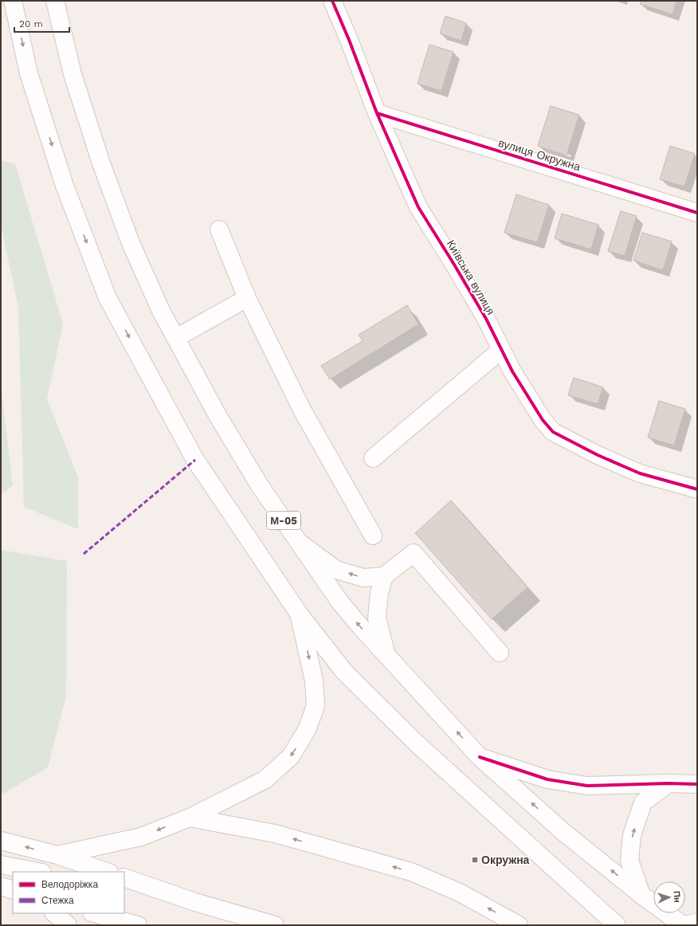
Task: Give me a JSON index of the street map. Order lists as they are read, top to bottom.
{
  "streets": {
    "main road": ["вулиця Окружна", "Київська вулиця", "М-05"]
  },
  "crossings": [
    ["вулиця Окружна", "Київська вулиця"]
  ],
  "places": {
    "transit": ["Окружна"]
  },
  "legend": ["Велодоріжка", "Стежка"],
  "scale_bar": "20 m",
  "north": "right"
}
